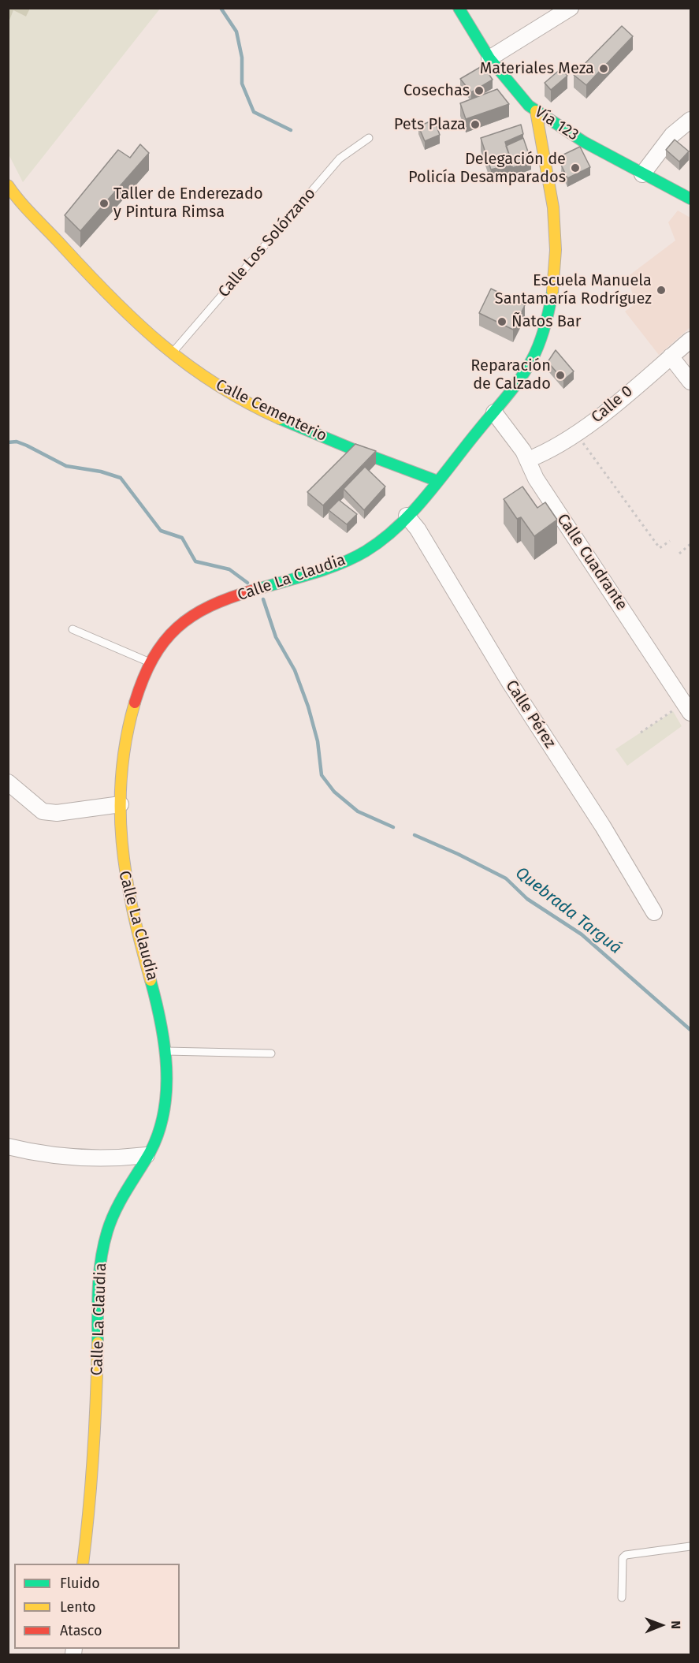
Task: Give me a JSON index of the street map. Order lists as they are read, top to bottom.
{
  "streets": {
    "street": [
      "Vía 123",
      "Calle 0",
      "Calle Cementerio",
      "Calle Cuadrante",
      "Calle La Claudia",
      "Calle Pérez"
    ],
    "lane": ["Calle Los Solórzano"]
  },
  "crossings": [
    ["Vía 123", "Calle La Claudia"],
    ["Calle Los Solórzano", "Calle Cementerio"],
    ["Calle 0", "Calle Cuadrante"],
    ["Calle Cementerio", "Calle La Claudia"],
    ["Calle Cuadrante", "Calle La Claudia"],
    ["Calle La Claudia", "Calle Pérez"]
  ],
  "water": ["Quebrada Targuá"],
  "places": [
    "Materiales Meza",
    "Cosechas",
    "Pets Plaza",
    "Delegación de Policía Desamparados",
    "Taller de Enderezado y Pintura Rimsa",
    "Escuela Manuela Santamaría Rodríguez",
    "Ñatos Bar",
    "Reparación de Calzado"
  ],
  "legend": ["Fluido", "Lento", "Atasco"],
  "north": "right"
}
